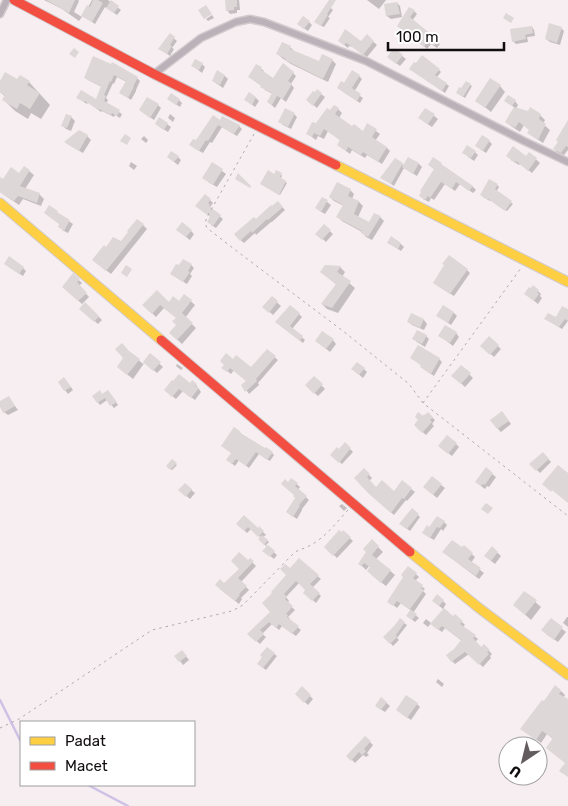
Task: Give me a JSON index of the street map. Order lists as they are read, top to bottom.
{
  "legend": ["Padat", "Macet"],
  "scale_bar": "100 m",
  "north": "bottom left"
}
